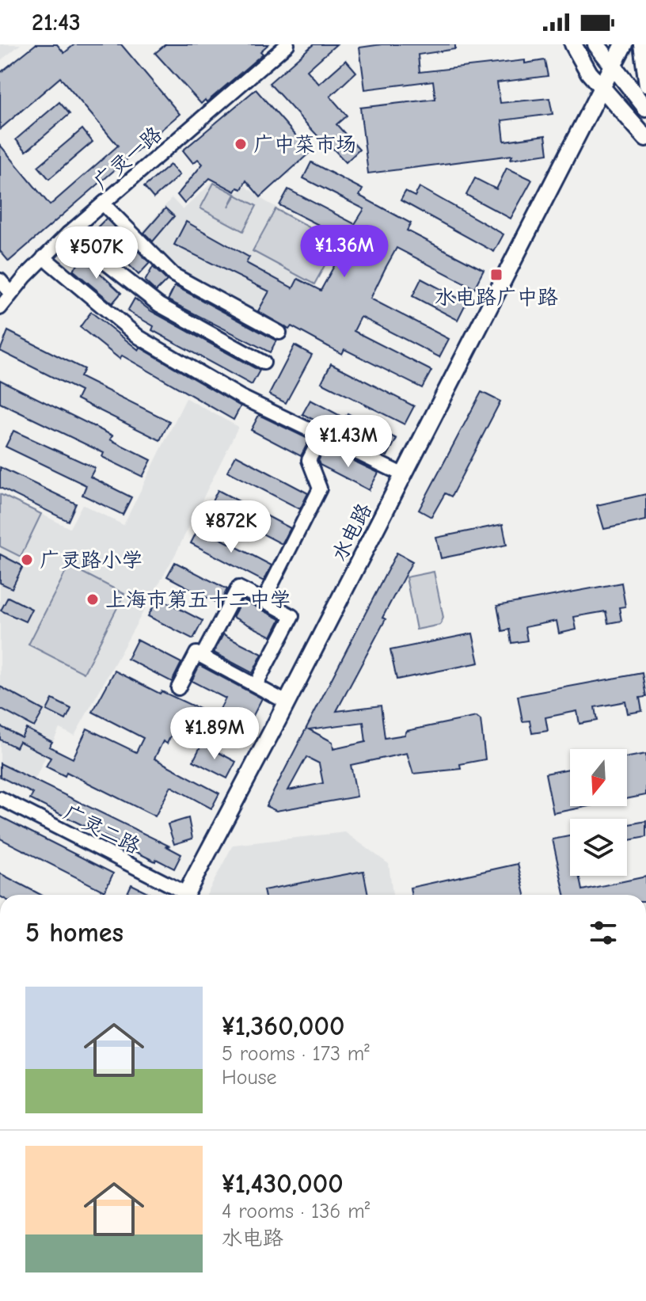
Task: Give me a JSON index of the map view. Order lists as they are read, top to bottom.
{
  "streets": {
    "main road": ["水电路"],
    "street": ["广灵一路", "广灵二路"]
  },
  "places": {
    "other": ["广中菜市场", "广灵路小学", "上海市第五十二中学"],
    "transit": ["水电路广中路"]
  },
  "north": "bottom",
  "page": {
    "status": "21:43",
    "price": [
      "¥1.36M",
      "¥507K",
      "¥1.43M",
      "¥872K",
      "¥1.89M"
    ],
    "heading": "5 homes",
    "list": [
      {
        "name": "¥1,360,000",
        "note": "5 rooms · 173 m² · House"
      },
      {
        "name": "¥1,430,000",
        "note": "4 rooms · 136 m² · 水电路"
      }
    ]
  }
}
